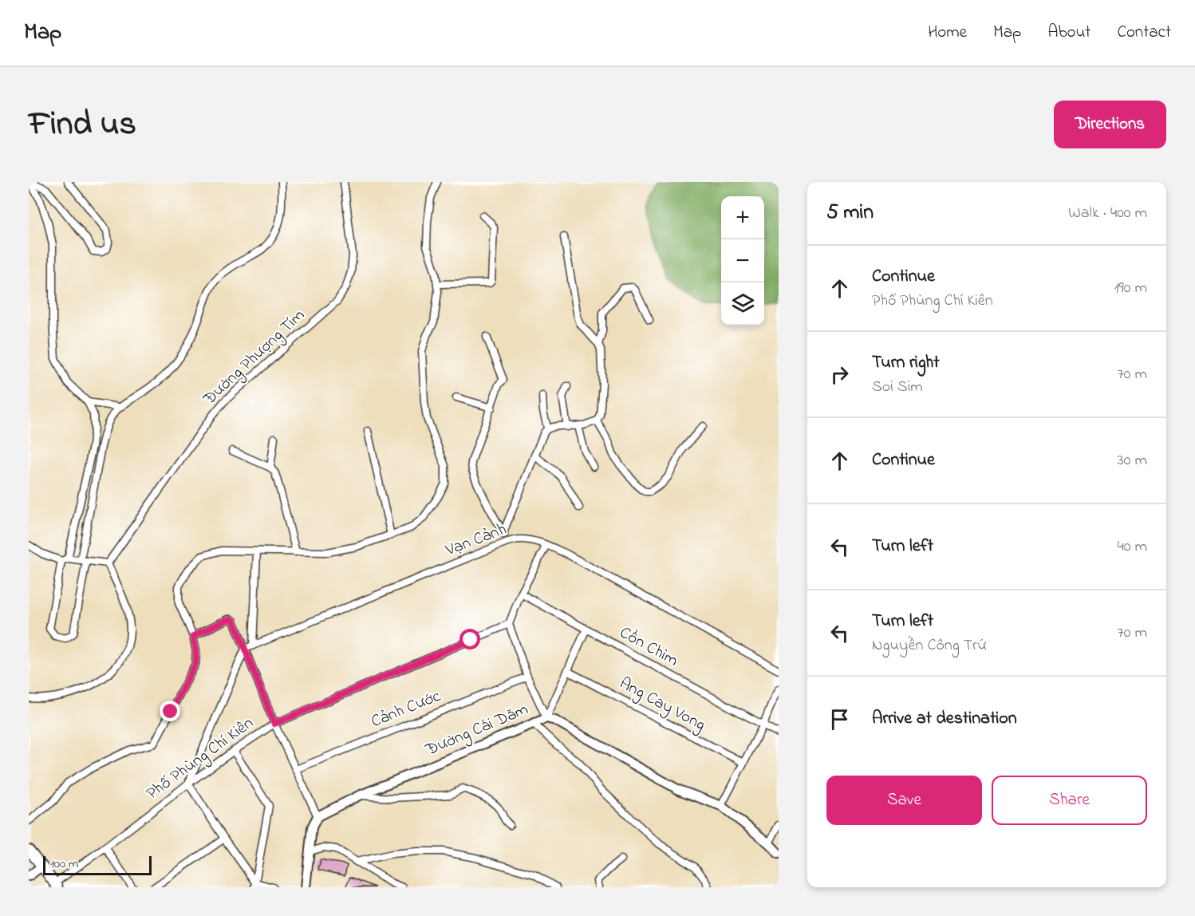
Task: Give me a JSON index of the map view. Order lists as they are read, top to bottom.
{
  "streets": {
    "street": [
      "Đường Phượng Tím",
      "Vạn Cảnh",
      "Cồn Chìm",
      "Ang Cay Vong",
      "Cảnh Cước",
      "Đường Cái Dăm",
      "Phố Phùng Chí Kiên"
    ]
  },
  "scale_bar": "100 m",
  "page": {
    "header": "Map",
    "nav": [
      "Home",
      "Map",
      "About",
      "Contact"
    ],
    "title": "Find us",
    "buttons": [
      "Directions",
      ["Save", "Share"]
    ],
    "heading": ["5 min", "Walk · 400 m"],
    "map_buttons": ["+", "−"],
    "list": [
      ["Continue", "Phố Phùng Chí Kiên", "190 m"],
      ["Turn right", "Soi Sim", "70 m"],
      ["Continue", "30 m"],
      ["Turn left", "40 m"],
      ["Turn left", "Nguyễn Công Trứ", "70 m"],
      "Arrive at destination"
    ],
    "scale": "100 m"
  }
}
